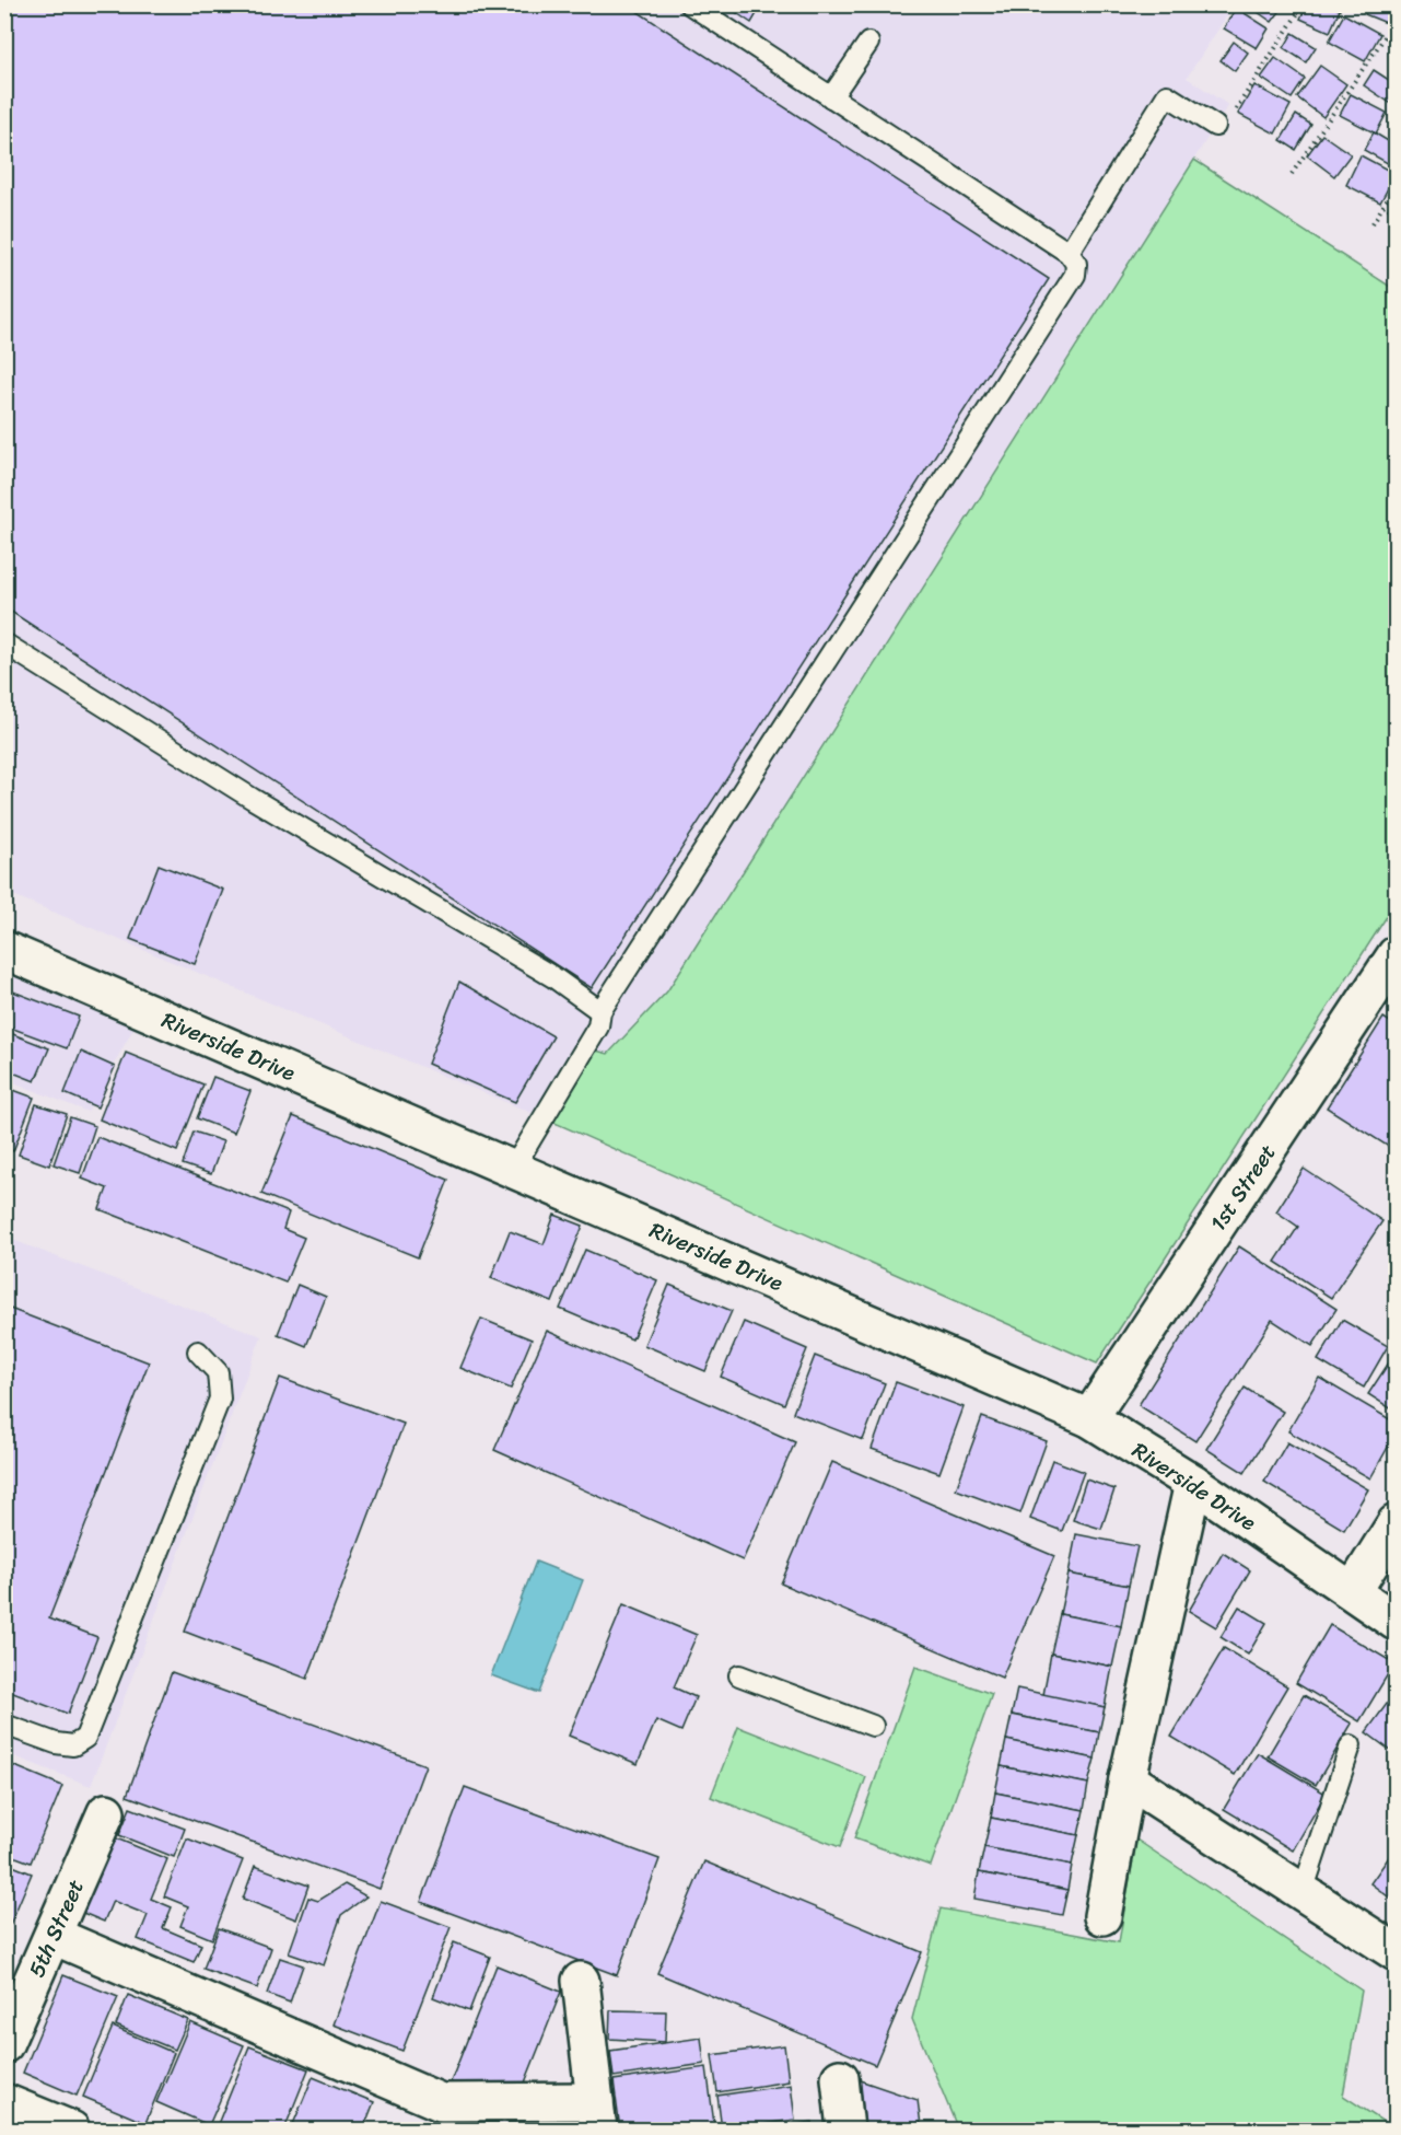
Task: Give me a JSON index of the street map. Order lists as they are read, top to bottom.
{
  "streets": {
    "street": ["Riverside Drive", "1st Street", "5th Street"]
  },
  "crossings": [
    ["Riverside Drive", "1st Street"]
  ]
}
